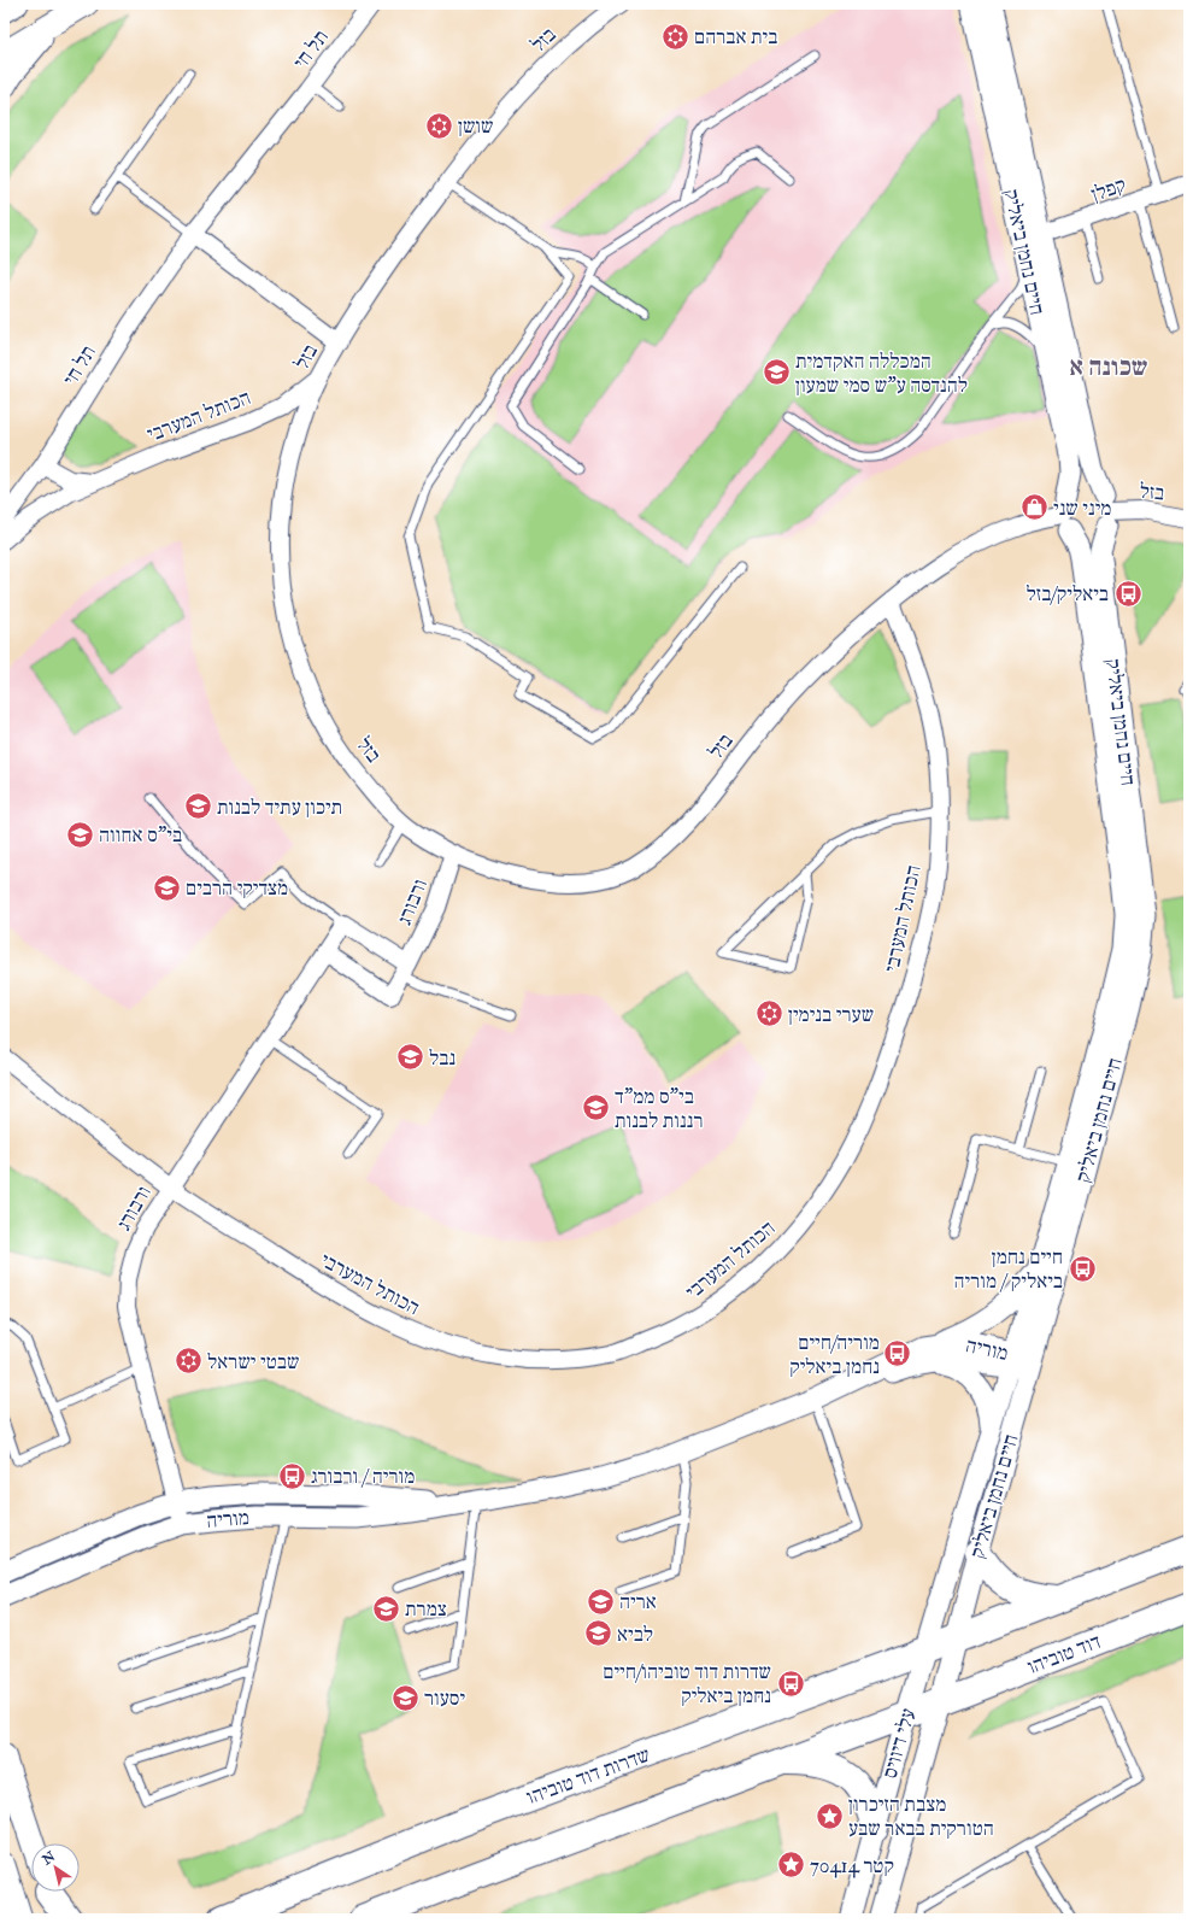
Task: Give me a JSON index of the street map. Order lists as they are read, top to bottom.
{
  "streets": {
    "highway": ["דוד טוביהו", "שדרות דוד טוביהו"],
    "street": [
      "בזל",
      "תל חי",
      "קפלן",
      "חיים נחמן ביאליק",
      "הכותל המערבי",
      "ורבורג",
      "מוריה",
      "עלי דיוויס"
    ]
  },
  "crossings": [
    ["בזל", "חיים נחמן ביאליק"],
    ["בזל", "הכותל המערבי"],
    ["בזל", "ורבורג"],
    ["תל חי", "הכותל המערבי"],
    ["קפלן", "חיים נחמן ביאליק"],
    ["חיים נחמן ביאליק", "מוריה"],
    ["חיים נחמן ביאליק", "דוד טוביהו"],
    ["חיים נחמן ביאליק", "עלי דיוויס"],
    ["חיים נחמן ביאליק", "שדרות דוד טוביהו"],
    ["הכותל המערבי", "ורבורג"],
    ["ורבורג", "מוריה"],
    ["דוד טוביהו", "עלי דיוויס"],
    ["עלי דיוויס", "שדרות דוד טוביהו"]
  ],
  "districts": ["שכונה א"],
  "places": {
    "synagogue": [
      "בית אברהם",
      "שושן",
      "שערי בנימין",
      "שבטי ישראל"
    ],
    "school or university": [
      "המכללה האקדמית להנדסה ע\"ש סמי שמעון",
      "תיכון עתיד לבנות",
      "בי\"ס אחווה",
      "מצדיקי הרבים",
      "נבל",
      "בי\"ס ממ\"ד רננות לבנות",
      "אריה",
      "צמרת",
      "לביא",
      "יסעור"
    ],
    "shop": ["מיני שני"],
    "bus stop": [
      "ביאליק/בזל",
      "חיים נחמן ביאליק / מוריה",
      "מוריה/חיים נחמן ביאליק",
      "מוריה / ורבורג",
      "שדרות דוד טוביהו/חיים נחמן ביאליק"
    ],
    "place": ["מצבת הזיכרון הטורקית בבאר שבע", "קטר 70414"]
  },
  "north": "top left"
}
